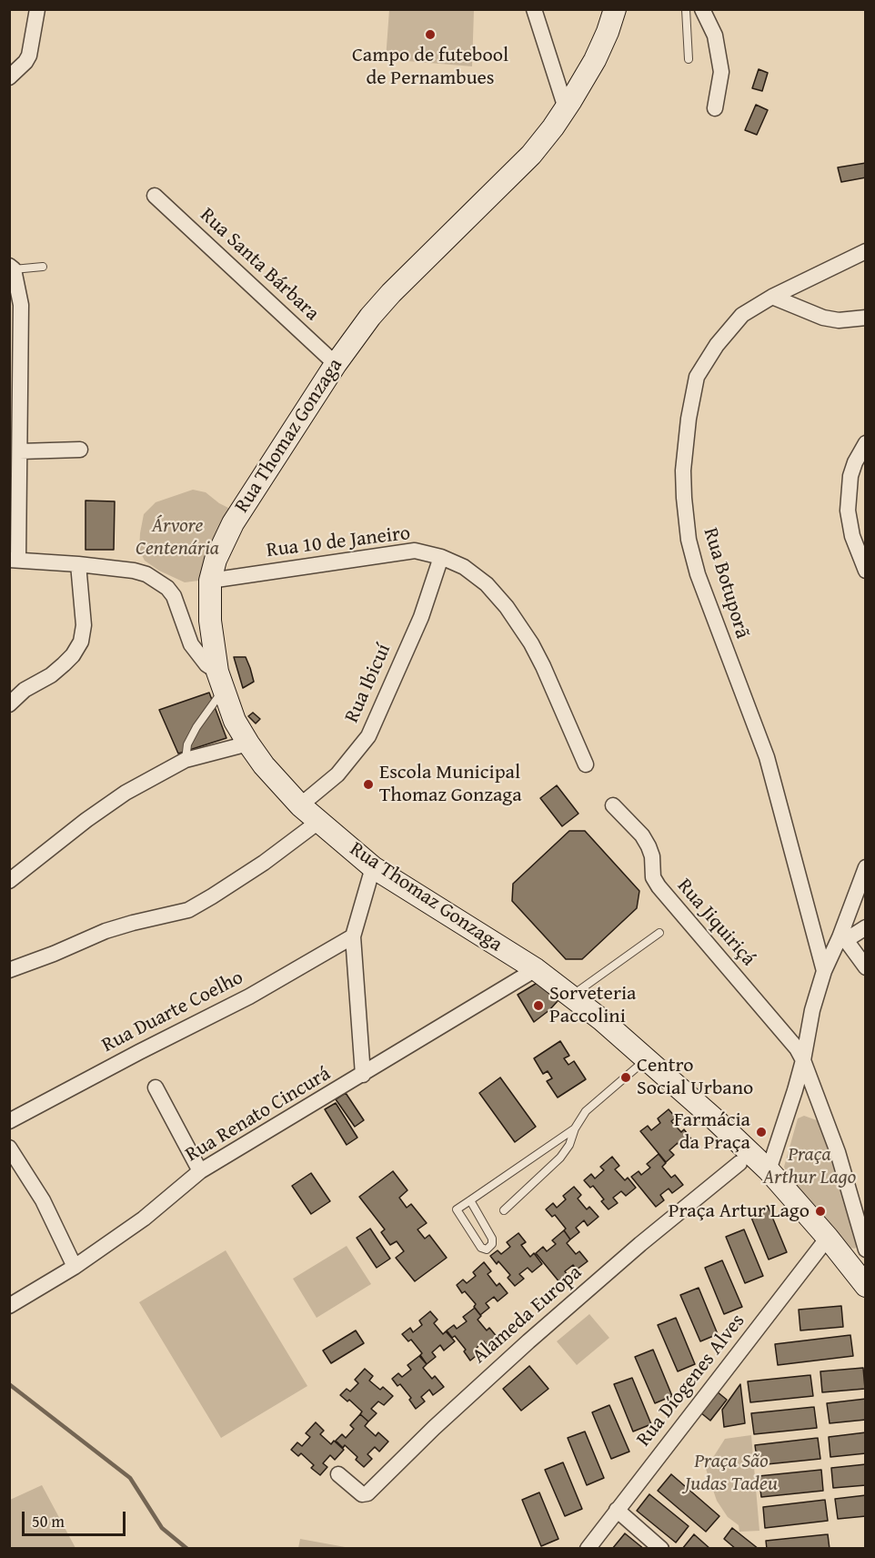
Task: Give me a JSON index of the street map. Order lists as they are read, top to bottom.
{
  "streets": {
    "main road": ["Rua Thomaz Gonzaga"],
    "street": [
      "Rua Santa Bárbara",
      "Rua 10 de Janeiro",
      "Rua Botuporã",
      "Rua Ibicuí",
      "Rua Jiquiriçá",
      "Rua Duarte Coelho",
      "Rua Renato Cincurá",
      "Alameda Europa",
      "Rua Díogenes Alves"
    ]
  },
  "crossings": [
    ["Rua Santa Bárbara", "Rua Thomaz Gonzaga"],
    ["Rua Thomaz Gonzaga", "Rua 10 de Janeiro"],
    ["Rua Thomaz Gonzaga", "Rua Ibicuí"],
    ["Rua Thomaz Gonzaga", "Rua Renato Cincurá"],
    ["Rua Thomaz Gonzaga", "Alameda Europa"],
    ["Rua Thomaz Gonzaga", "Rua Díogenes Alves"],
    ["Rua 10 de Janeiro", "Rua Ibicuí"]
  ],
  "parks": ["Árvore Centenária", "Praça Arthur Lago", "Praça São Judas Tadeu"],
  "places": [
    "Campo de futebool de Pernambues",
    "Escola Municipal Thomaz Gonzaga",
    "Sorveteria Paccolini",
    "Centro Social Urbano",
    "Farmácia da Praça",
    "Praça Artur Lago"
  ],
  "scale_bar": "50 m"
}
